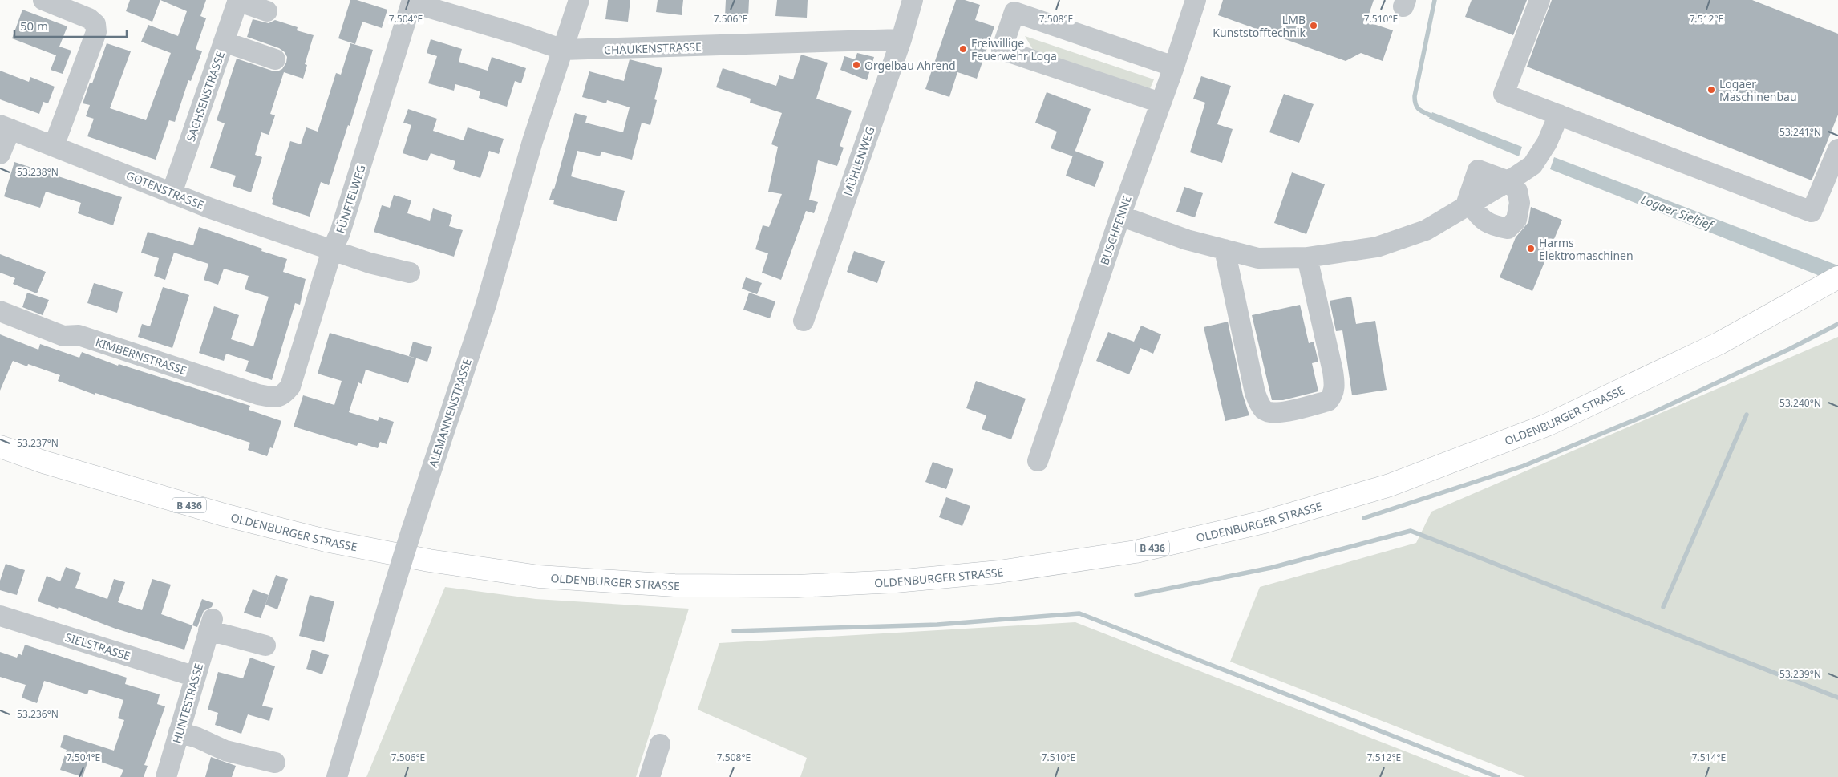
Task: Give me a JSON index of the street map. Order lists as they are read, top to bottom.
{
  "streets": {
    "main road": ["OLDENBURGER STRASSE", "B 436"],
    "street": [
      "CHAUKENSTRASSE",
      "SACHSENSTRASSE",
      "MÜHLENWEG",
      "GOTENSTRASSE",
      "FÜNFTELWEG",
      "BUSCHFENNE",
      "KIMBERNSTRASSE",
      "ALEMANNENSTRASSE",
      "SIELSTRASSE",
      "HUNTESTRASSE"
    ]
  },
  "crossings": [
    ["CHAUKENSTRASSE", "MÜHLENWEG"],
    ["CHAUKENSTRASSE", "FÜNFTELWEG"],
    ["CHAUKENSTRASSE", "ALEMANNENSTRASSE"],
    ["SACHSENSTRASSE", "GOTENSTRASSE"],
    ["GOTENSTRASSE", "FÜNFTELWEG"],
    ["FÜNFTELWEG", "KIMBERNSTRASSE"],
    ["SIELSTRASSE", "HUNTESTRASSE"]
  ],
  "water": ["Logaer Sieltief"],
  "places": [
    "LMB Kunststofftechnik",
    "Freiwillige Feuerwehr Loga",
    "Orgelbau Ahrend",
    "Logaer Maschinenbau",
    "Harms Elektromaschinen"
  ],
  "scale_bar": "50 m",
  "coordinates": [
    "7.504°E",
    "7.506°E",
    "7.508°E",
    "7.510°E",
    "7.512°E",
    "53.241°N",
    "53.238°N",
    "53.240°N",
    "53.237°N",
    "53.239°N",
    "53.236°N",
    "7.514°E"
  ]
}
